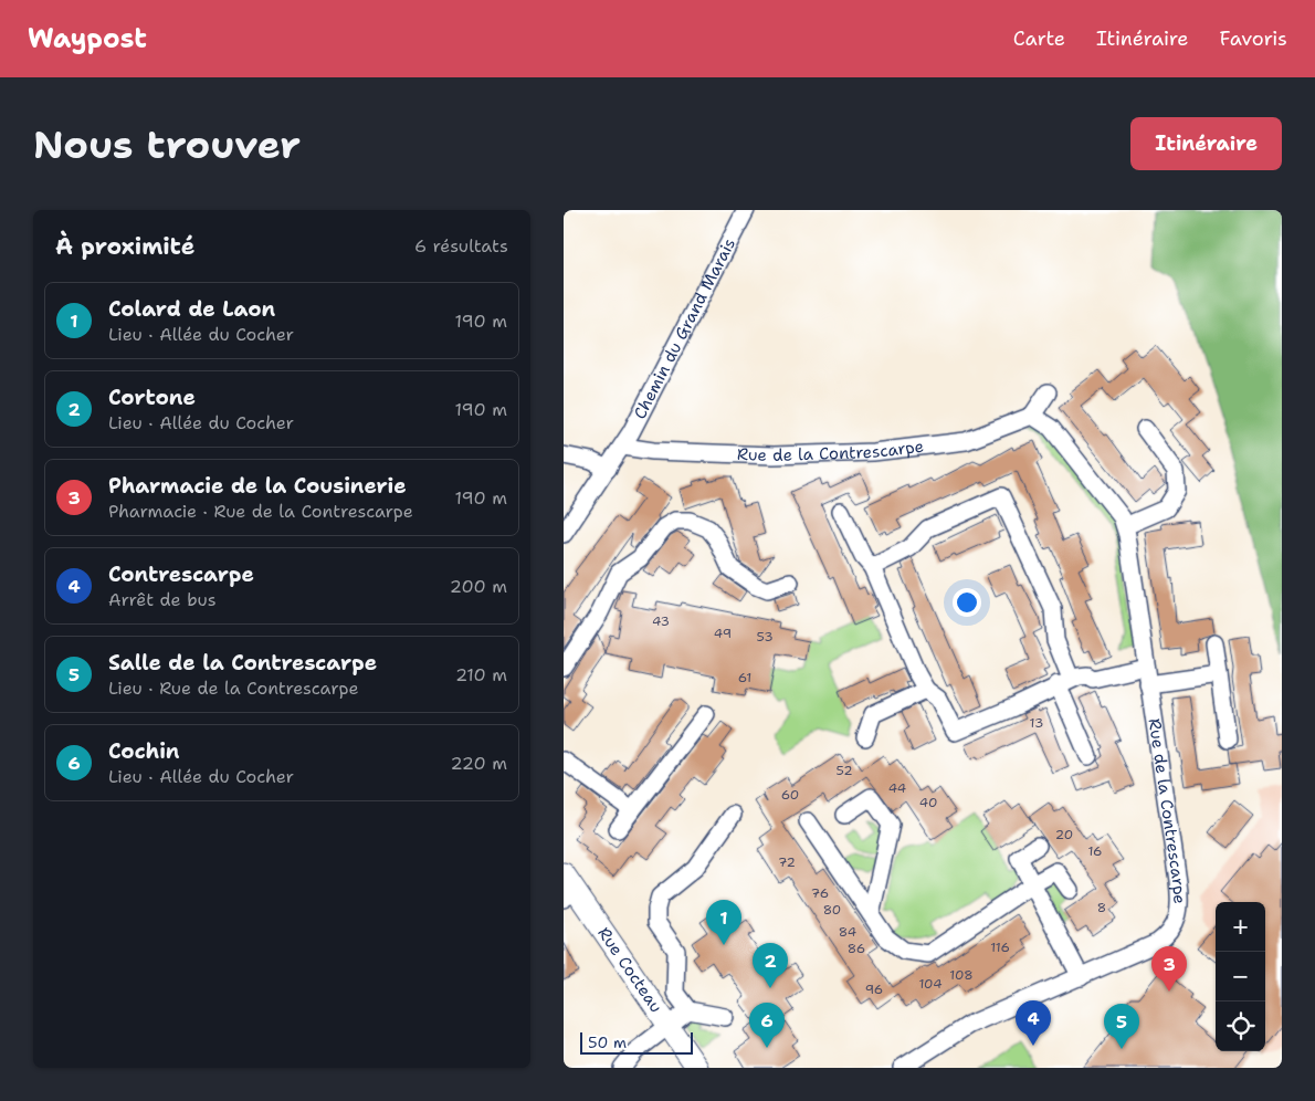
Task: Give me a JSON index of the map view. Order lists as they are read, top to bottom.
{
  "streets": {
    "street": ["Chemin du Grand Marais", "Rue de la Contrescarpe", "Rue Cocteau"]
  },
  "crossings": [
    ["Chemin du Grand Marais", "Rue de la Contrescarpe"]
  ],
  "house_numbers": [
    "43",
    "49",
    "53",
    "61",
    "13",
    "52",
    "44",
    "60",
    "40",
    "20",
    "16",
    "72",
    "76",
    "8",
    "80",
    "84",
    "116",
    "86",
    "108",
    "104",
    "96"
  ],
  "scale_bar": "50 m",
  "page": {
    "header": "Waypost",
    "nav": ["Carte", "Itinéraire", "Favoris"],
    "buttons": "Itinéraire",
    "title": "Nous trouver",
    "heading": ["À proximité", "6 résultats"],
    "list": [
      {
        "mark": "1",
        "name": "Colard de Laon",
        "note": "Lieu · Allée du Cocher",
        "value": "190 m"
      },
      {
        "mark": "2",
        "name": "Cortone",
        "note": "Lieu · Allée du Cocher",
        "value": "190 m"
      },
      {
        "mark": "3",
        "name": "Pharmacie de la Cousinerie",
        "note": "Pharmacie · Rue de la Contrescarpe",
        "value": "190 m"
      },
      {
        "mark": "4",
        "name": "Contrescarpe",
        "note": "Arrêt de bus",
        "value": "200 m"
      },
      {
        "mark": "5",
        "name": "Salle de la Contrescarpe",
        "note": "Lieu · Rue de la Contrescarpe",
        "value": "210 m"
      },
      {
        "mark": "6",
        "name": "Cochin",
        "note": "Lieu · Allée du Cocher",
        "value": "220 m"
      }
    ],
    "pins": [
      "1",
      "2",
      "3",
      "4",
      "6",
      "5"
    ],
    "map_buttons": ["+", "−"],
    "scale": "50 m"
  }
}
